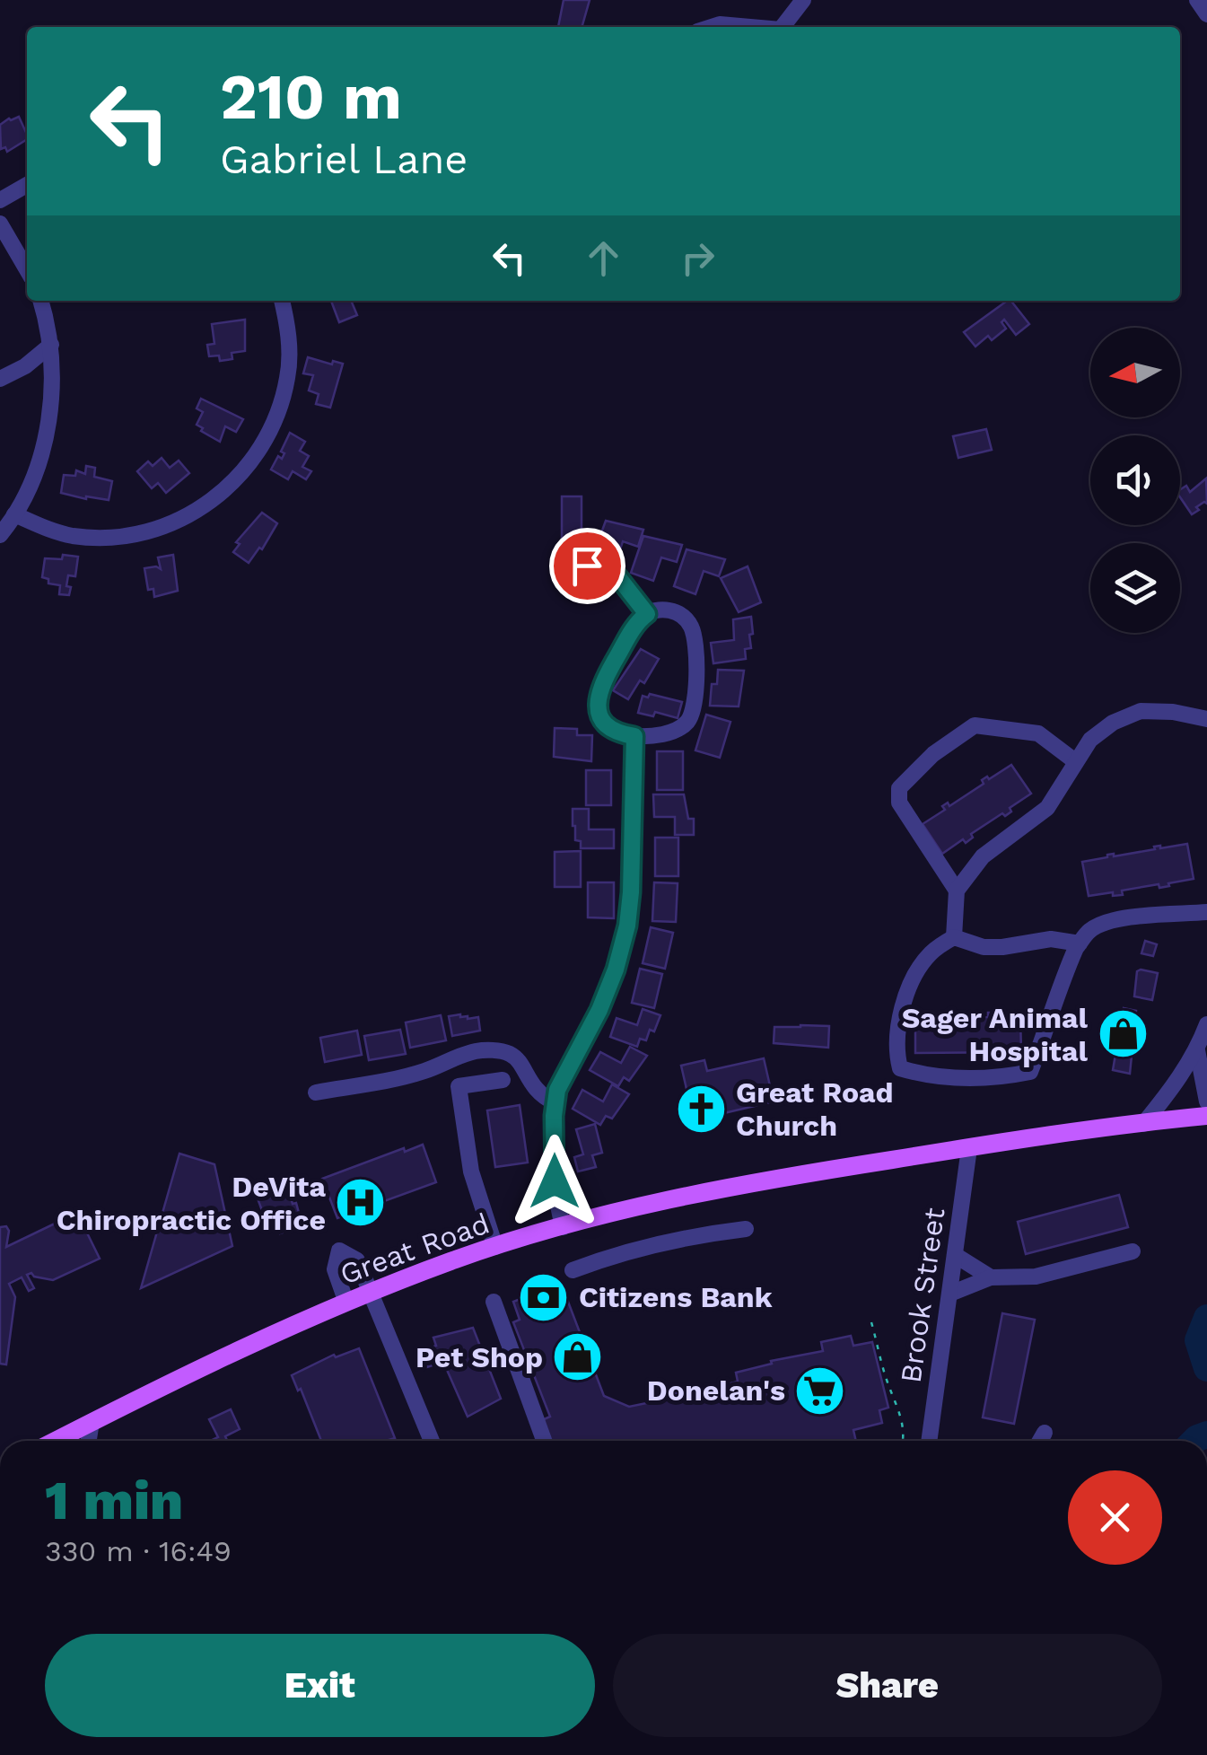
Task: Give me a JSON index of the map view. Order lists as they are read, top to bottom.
{
  "streets": {
    "main road": ["Great Road"],
    "street": ["Brook Street"]
  },
  "crossings": [
    ["Great Road", "Brook Street"]
  ],
  "places": {
    "shop": ["Sager Animal Hospital", "Pet Shop"],
    "church": ["Great Road Church"],
    "hospital": ["DeVita Chiropractic Office"],
    "bank": ["Citizens Bank"],
    "supermarket": ["Donelan's"]
  },
  "north": "left",
  "page": {
    "turn": ["210 m", "Gabriel Lane"],
    "heading": ["1 min", "330 m · 16:49"],
    "buttons": ["Exit", "Share"]
  }
}
